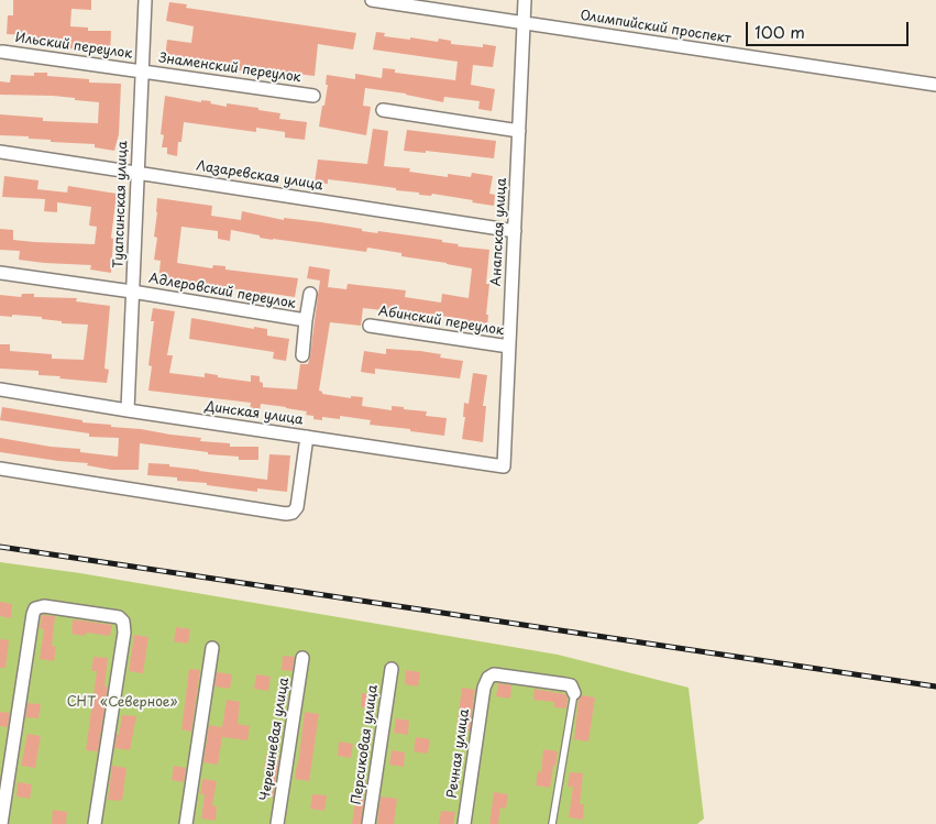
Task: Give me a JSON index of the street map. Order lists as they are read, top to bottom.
{
  "streets": {
    "street": [
      "Олимпийский проспект",
      "Ильский переулок",
      "Знаменский переулок",
      "Лазаревская улица",
      "Туапсинская улица",
      "Анапская улица",
      "Адлеровский переулок",
      "Абинский переулок",
      "Динская улица",
      "Черешневая улица",
      "Персиковая улица",
      "Речная улица"
    ]
  },
  "crossings": [
    ["Олимпийский проспект", "Анапская улица"],
    ["Ильский переулок", "Знаменский переулок"],
    ["Ильский переулок", "Туапсинская улица"],
    ["Знаменский переулок", "Туапсинская улица"],
    ["Лазаревская улица", "Туапсинская улица"],
    ["Лазаревская улица", "Анапская улица"],
    ["Туапсинская улица", "Адлеровский переулок"],
    ["Туапсинская улица", "Динская улица"],
    ["Анапская улица", "Абинский переулок"],
    ["Анапская улица", "Динская улица"]
  ],
  "parks": ["СНТ «Северное»"],
  "scale_bar": "100 m"
}
